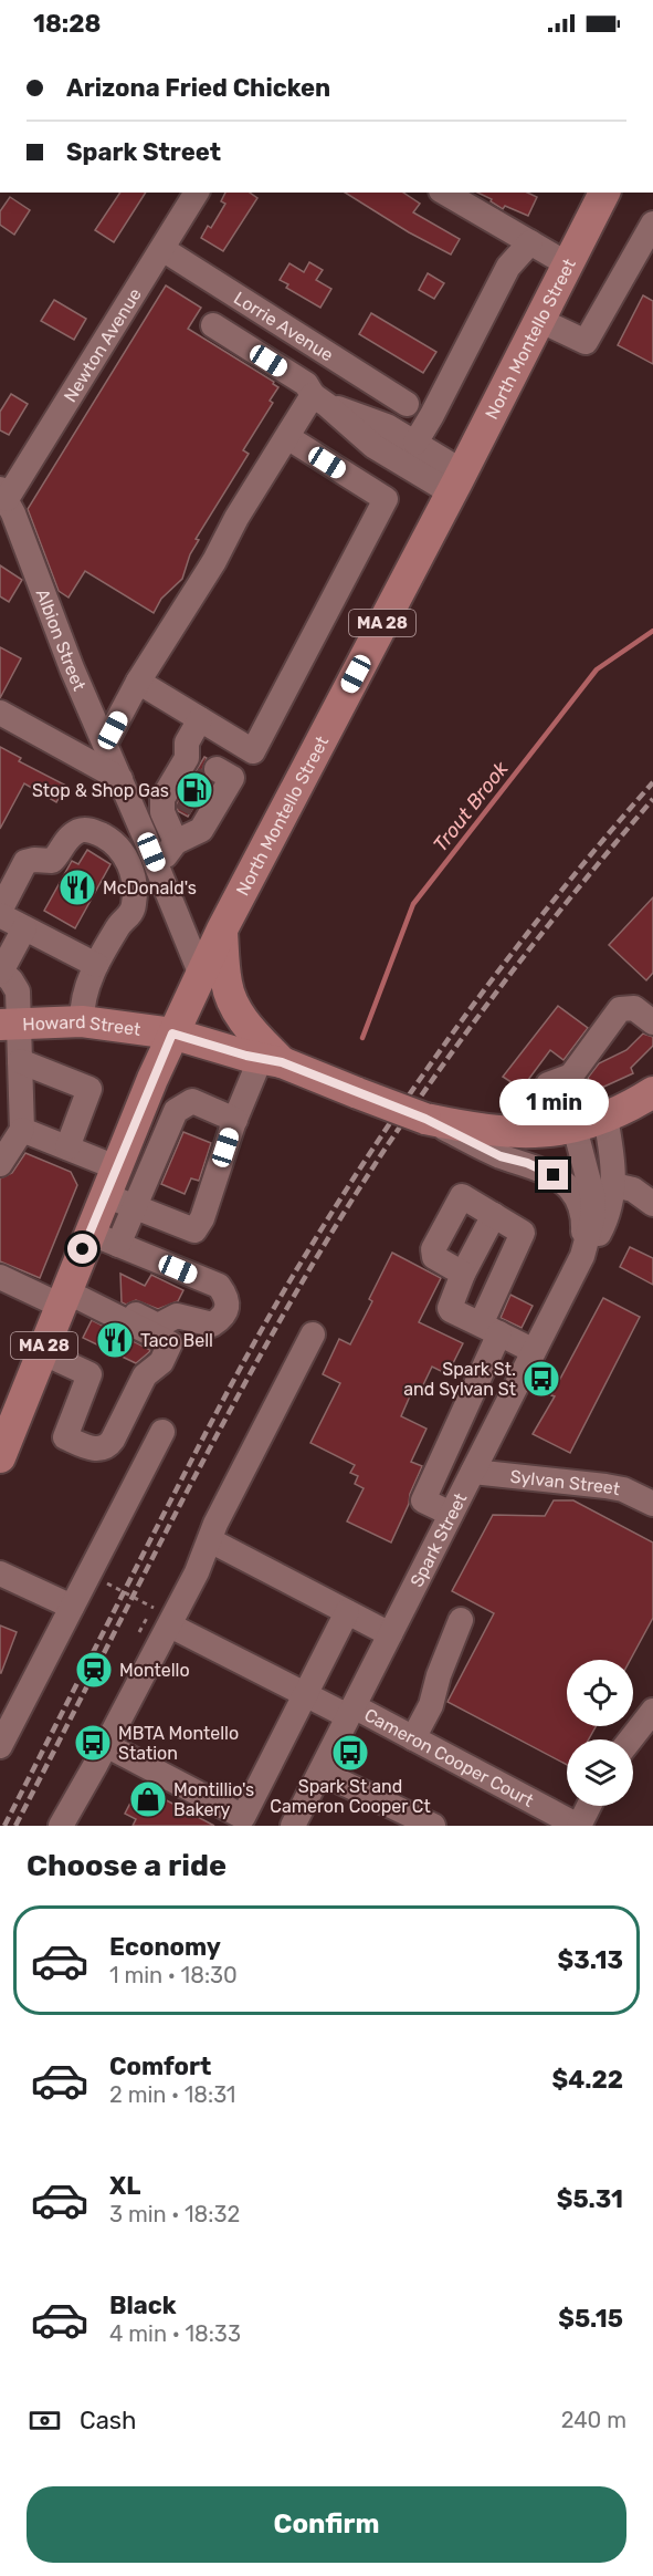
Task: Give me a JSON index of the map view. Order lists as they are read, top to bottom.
{
  "streets": {
    "main road": ["North Montello Street", "MA 28", "Howard Street"],
    "street": [
      "Lorrie Avenue",
      "Newton Avenue",
      "Albion Street",
      "Sylvan Street",
      "Spark Street",
      "Cameron Cooper Court"
    ]
  },
  "crossings": [
    ["Lorrie Avenue", "Newton Avenue"],
    ["North Montello Street", "Albion Street"],
    ["North Montello Street", "Howard Street"],
    ["Newton Avenue", "Albion Street"],
    ["Howard Street", "Spark Street"],
    ["Sylvan Street", "Spark Street"],
    ["Spark Street", "Cameron Cooper Court"]
  ],
  "water": ["Trout Brook"],
  "places": {
    "fuel station": ["Stop & Shop Gas"],
    "restaurant": ["McDonald's", "Taco Bell"],
    "bus stop": ["Spark St. and Sylvan St", "MBTA Montello Station", "Spark St and Cameron Cooper Ct"],
    "station": ["Montello"],
    "shop": ["Montillio's Bakery"]
  },
  "page": {
    "status": "18:28",
    "banner": ["Arizona Fried Chicken", "Spark Street"],
    "bubble": "1 min",
    "heading": "Choose a ride",
    "list": [
      {
        "name": "Economy",
        "note": "1 min · 18:30",
        "value": "$3.13"
      },
      {
        "name": "Comfort",
        "note": "2 min · 18:31",
        "value": "$4.22"
      },
      {
        "name": "XL",
        "note": "3 min · 18:32",
        "value": "$5.31"
      },
      {
        "name": "Black",
        "note": "4 min · 18:33",
        "value": "$5.15"
      }
    ],
    "pay": ["Cash", "240 m"],
    "buttons": "Confirm"
  }
}
